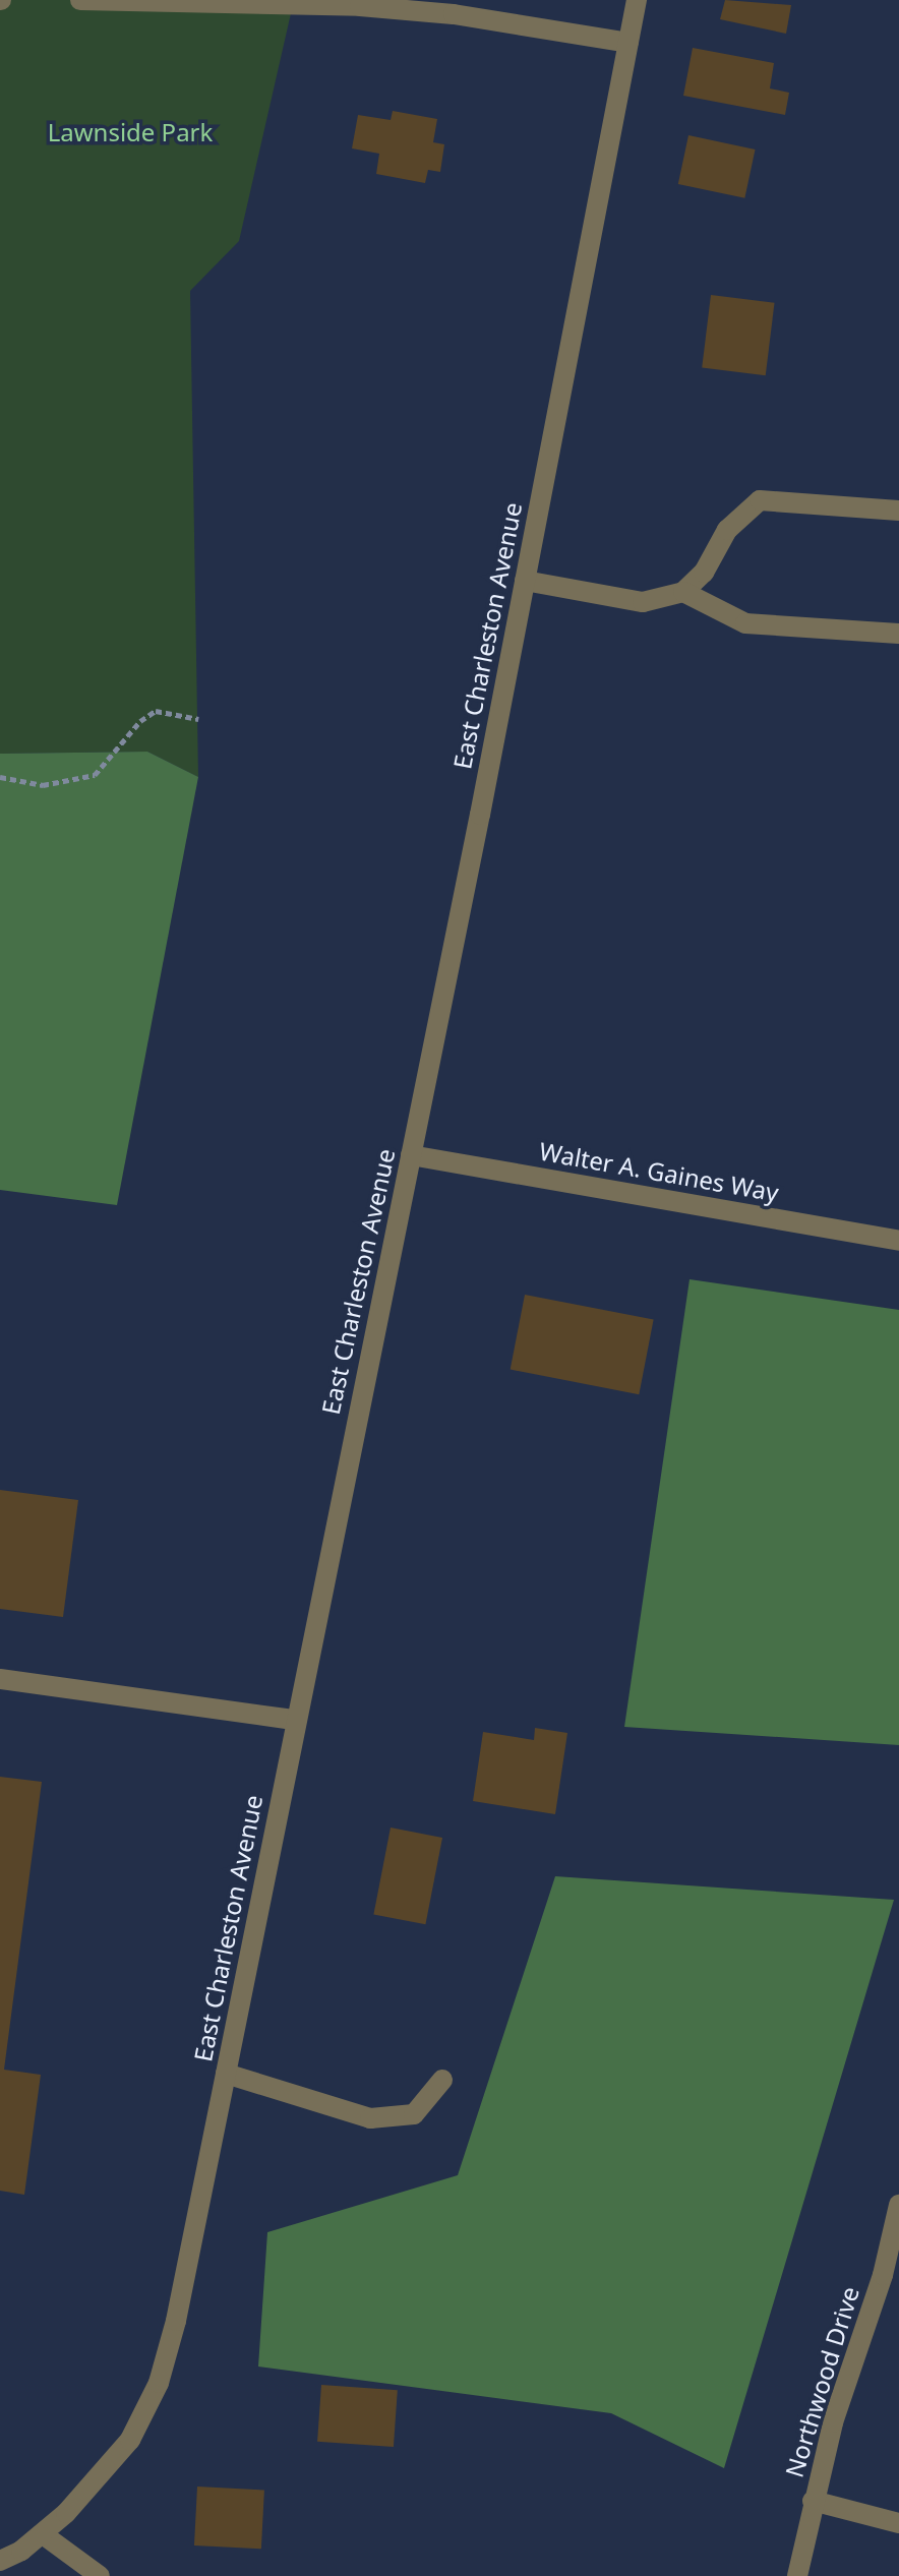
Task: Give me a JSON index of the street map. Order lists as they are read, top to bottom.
{
  "streets": {
    "street": ["East Charleston Avenue", "Walter A. Gaines Way", "Northwood Drive"]
  },
  "crossings": [
    ["East Charleston Avenue", "Walter A. Gaines Way"]
  ],
  "parks": ["Lawnside Park"]
}
